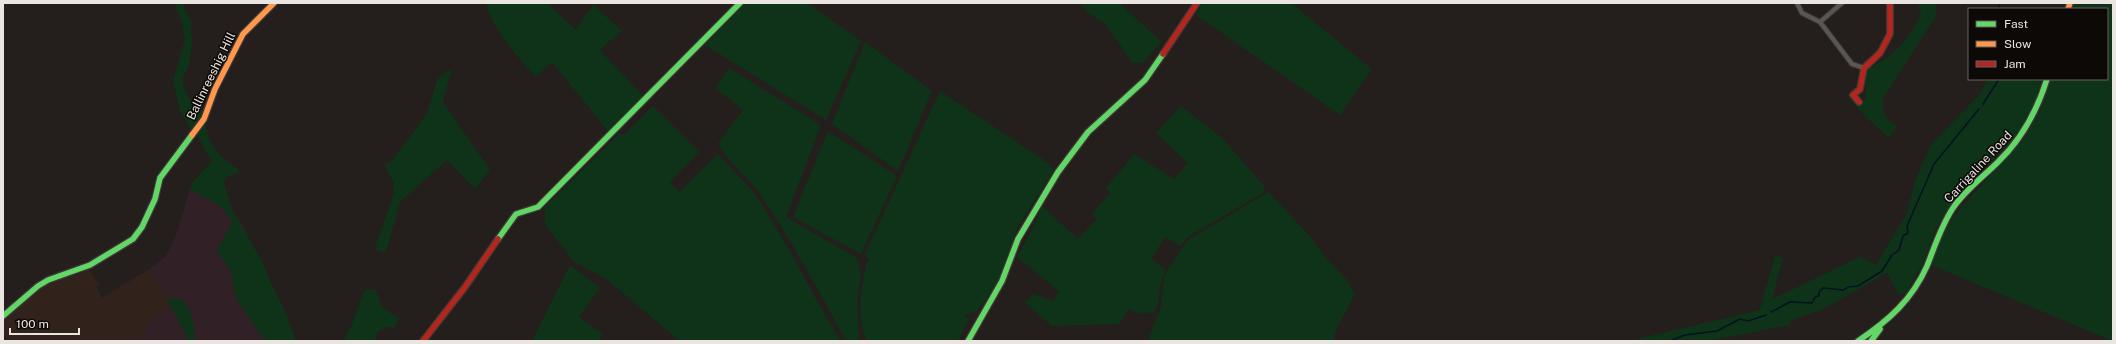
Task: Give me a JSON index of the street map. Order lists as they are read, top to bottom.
{
  "streets": {
    "street": ["Ballinreeshig Hill", "Carrigaline Road"]
  },
  "legend": ["Fast", "Slow", "Jam"],
  "scale_bar": "100 m"
}
